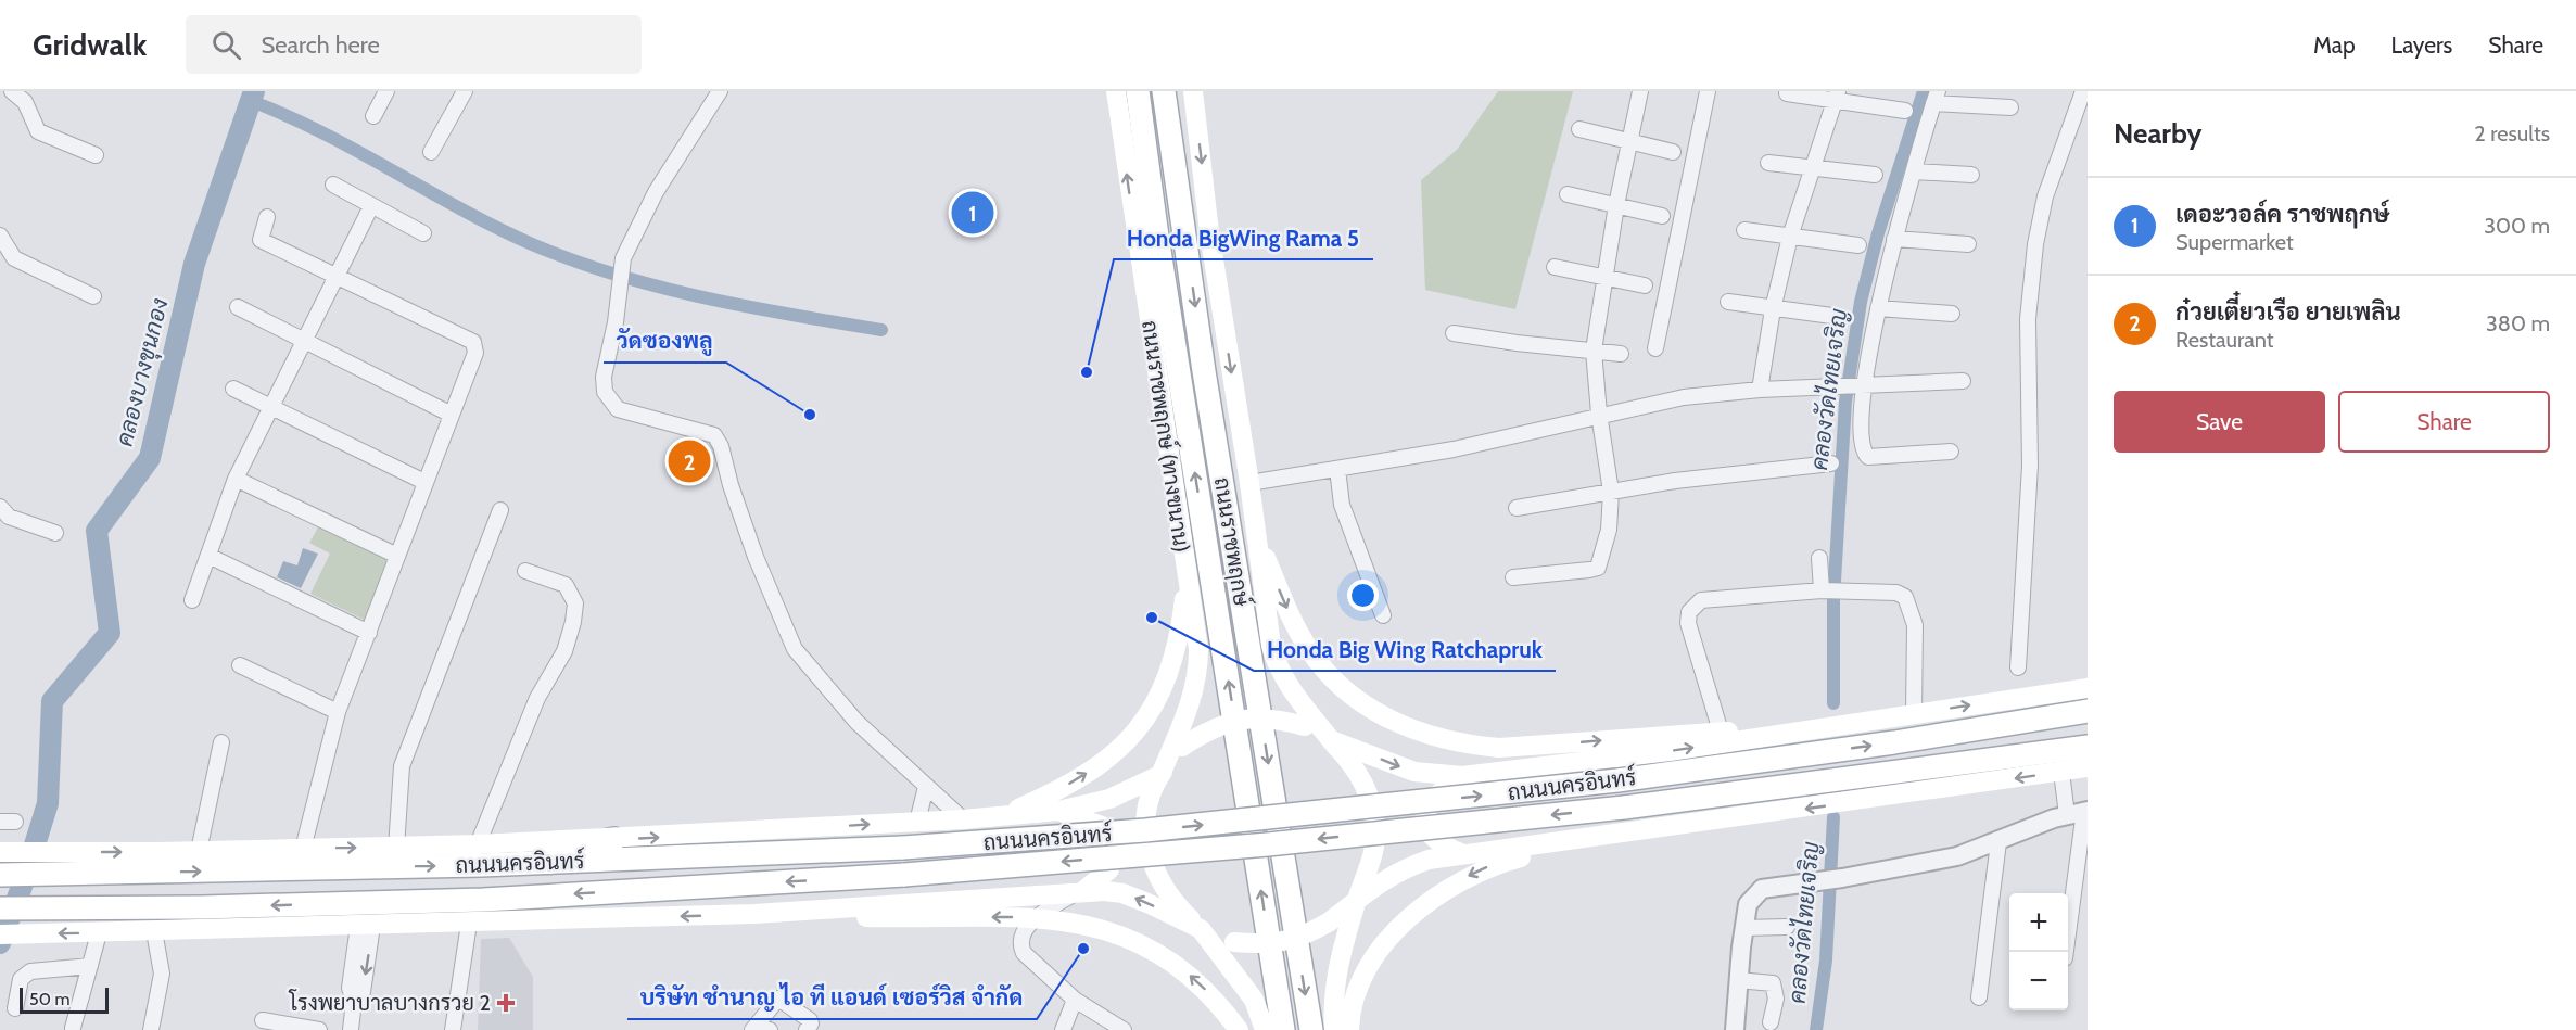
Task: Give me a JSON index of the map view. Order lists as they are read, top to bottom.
{
  "streets": {
    "main road": ["ถนนราชพฤกษ์ (ทางขนาน)", "ถนนราชพฤกษ์", "ถนนนครอินทร์"]
  },
  "crossings": [
    ["ถนนราชพฤกษ์ (ทางขนาน)", "ถนนนครอินทร์"]
  ],
  "water": ["คลองบางขุนกอง", "คลองวัดไทยเจริญ"],
  "places": {
    "other": [
      "Honda BigWing Rama 5",
      "วัดซองพลู",
      "Honda Big Wing Ratchapruk",
      "บริษัท ชำนาญ ไอ ที แอนด์ เซอร์วิส จำกัด"
    ],
    "health": ["โรงพยาบาลบางกรวย 2"]
  },
  "scale_bar": "50 m",
  "page": {
    "header": "Gridwalk",
    "search": "Search here",
    "nav": ["Map", "Layers", "Share"],
    "heading": ["Nearby", "2 results"],
    "list": [
      {
        "mark": "1",
        "name": "เดอะวอล์ค ราชพฤกษ์",
        "note": "Supermarket",
        "value": "300 m"
      },
      {
        "mark": "2",
        "name": "ก๋วยเตี๋ยวเรือ ยายเพลิน",
        "note": "Restaurant",
        "value": "380 m"
      }
    ],
    "pins": ["1", "2"],
    "buttons": ["Save", "Share"],
    "map_buttons": ["+", "−"],
    "scale": "50 m"
  }
}
